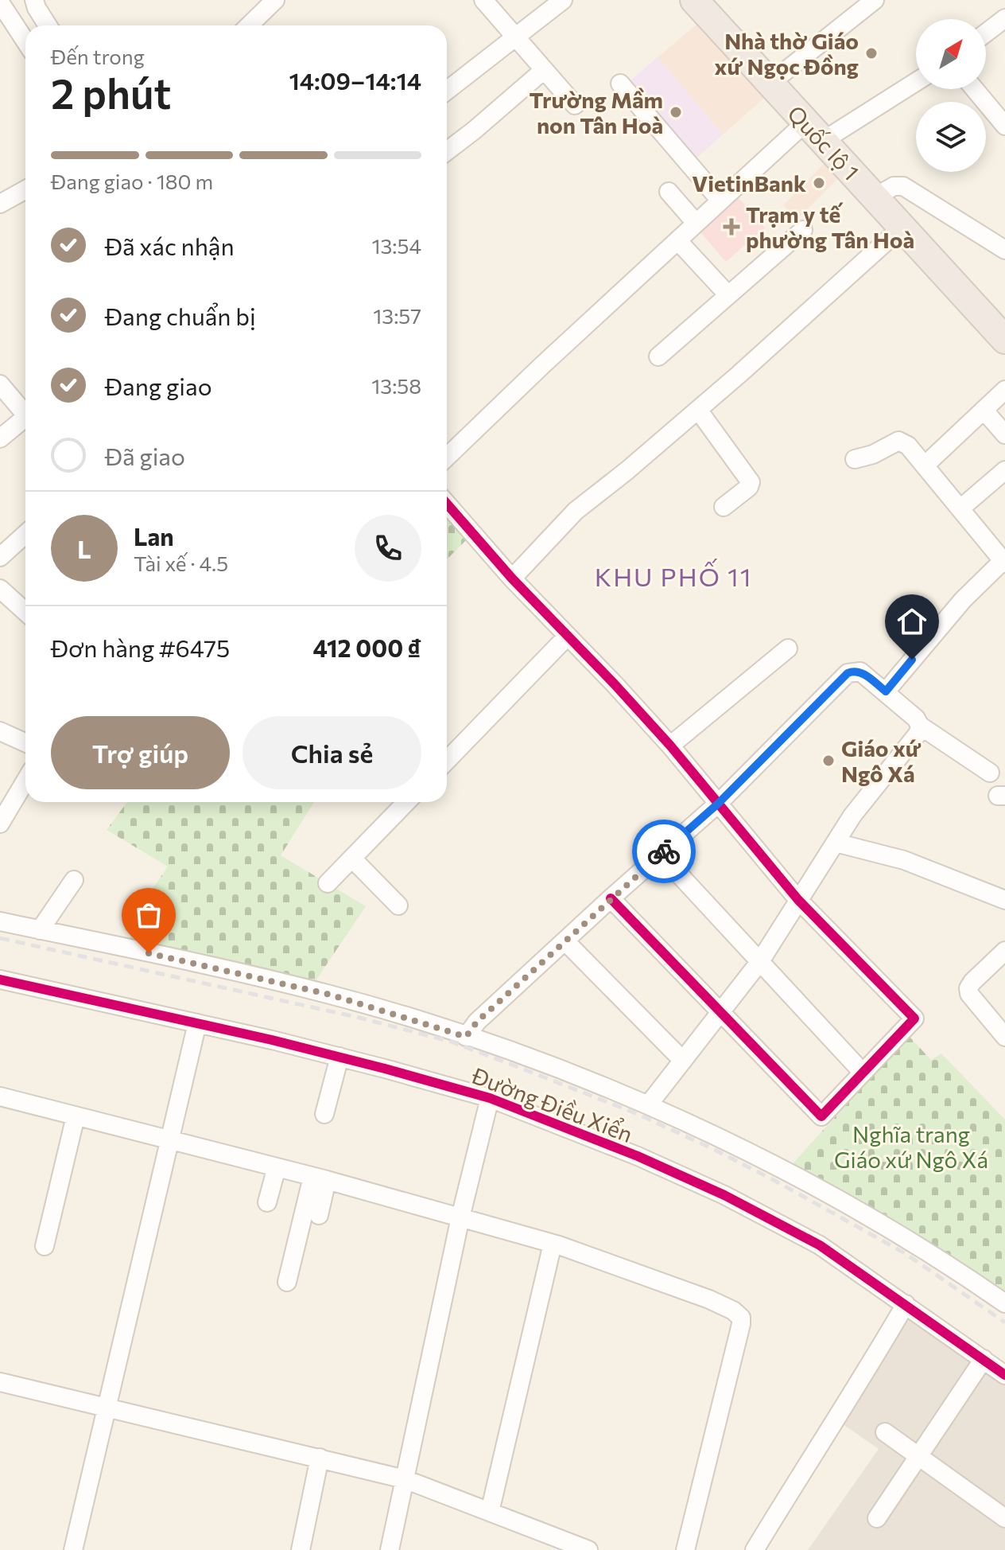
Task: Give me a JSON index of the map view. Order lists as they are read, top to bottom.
{
  "streets": {
    "highway": ["Quốc lộ 1"],
    "street": ["Đường Điều Xiển"]
  },
  "districts": ["KHU PHỐ 11"],
  "parks": ["Nghĩa trang Giáo xứ Ngô Xá"],
  "places": {
    "other": [
      "Nhà thờ Giáo xứ Ngọc Đồng",
      "Trường Mầm non Tân Hoà",
      "VietinBank",
      "Giáo xứ Ngô Xá"
    ],
    "health": ["Trạm y tế phường Tân Hoà"]
  },
  "north": "top right",
  "page": {
    "heading": ["2 phút", "Đến trong", "14:09–14:14"],
    "panel": [
      "Lan",
      "Tài xế · 4.5",
      "Đơn hàng #6475",
      "412 000 ₫"
    ],
    "bar": "Đang giao · 180 m",
    "list": [
      ["Đã xác nhận", "13:54"],
      ["Đang chuẩn bị", "13:57"],
      ["Đang giao", "13:58"],
      "Đã giao"
    ],
    "round": "L",
    "buttons": ["Trợ giúp", "Chia sẻ"]
  }
}
